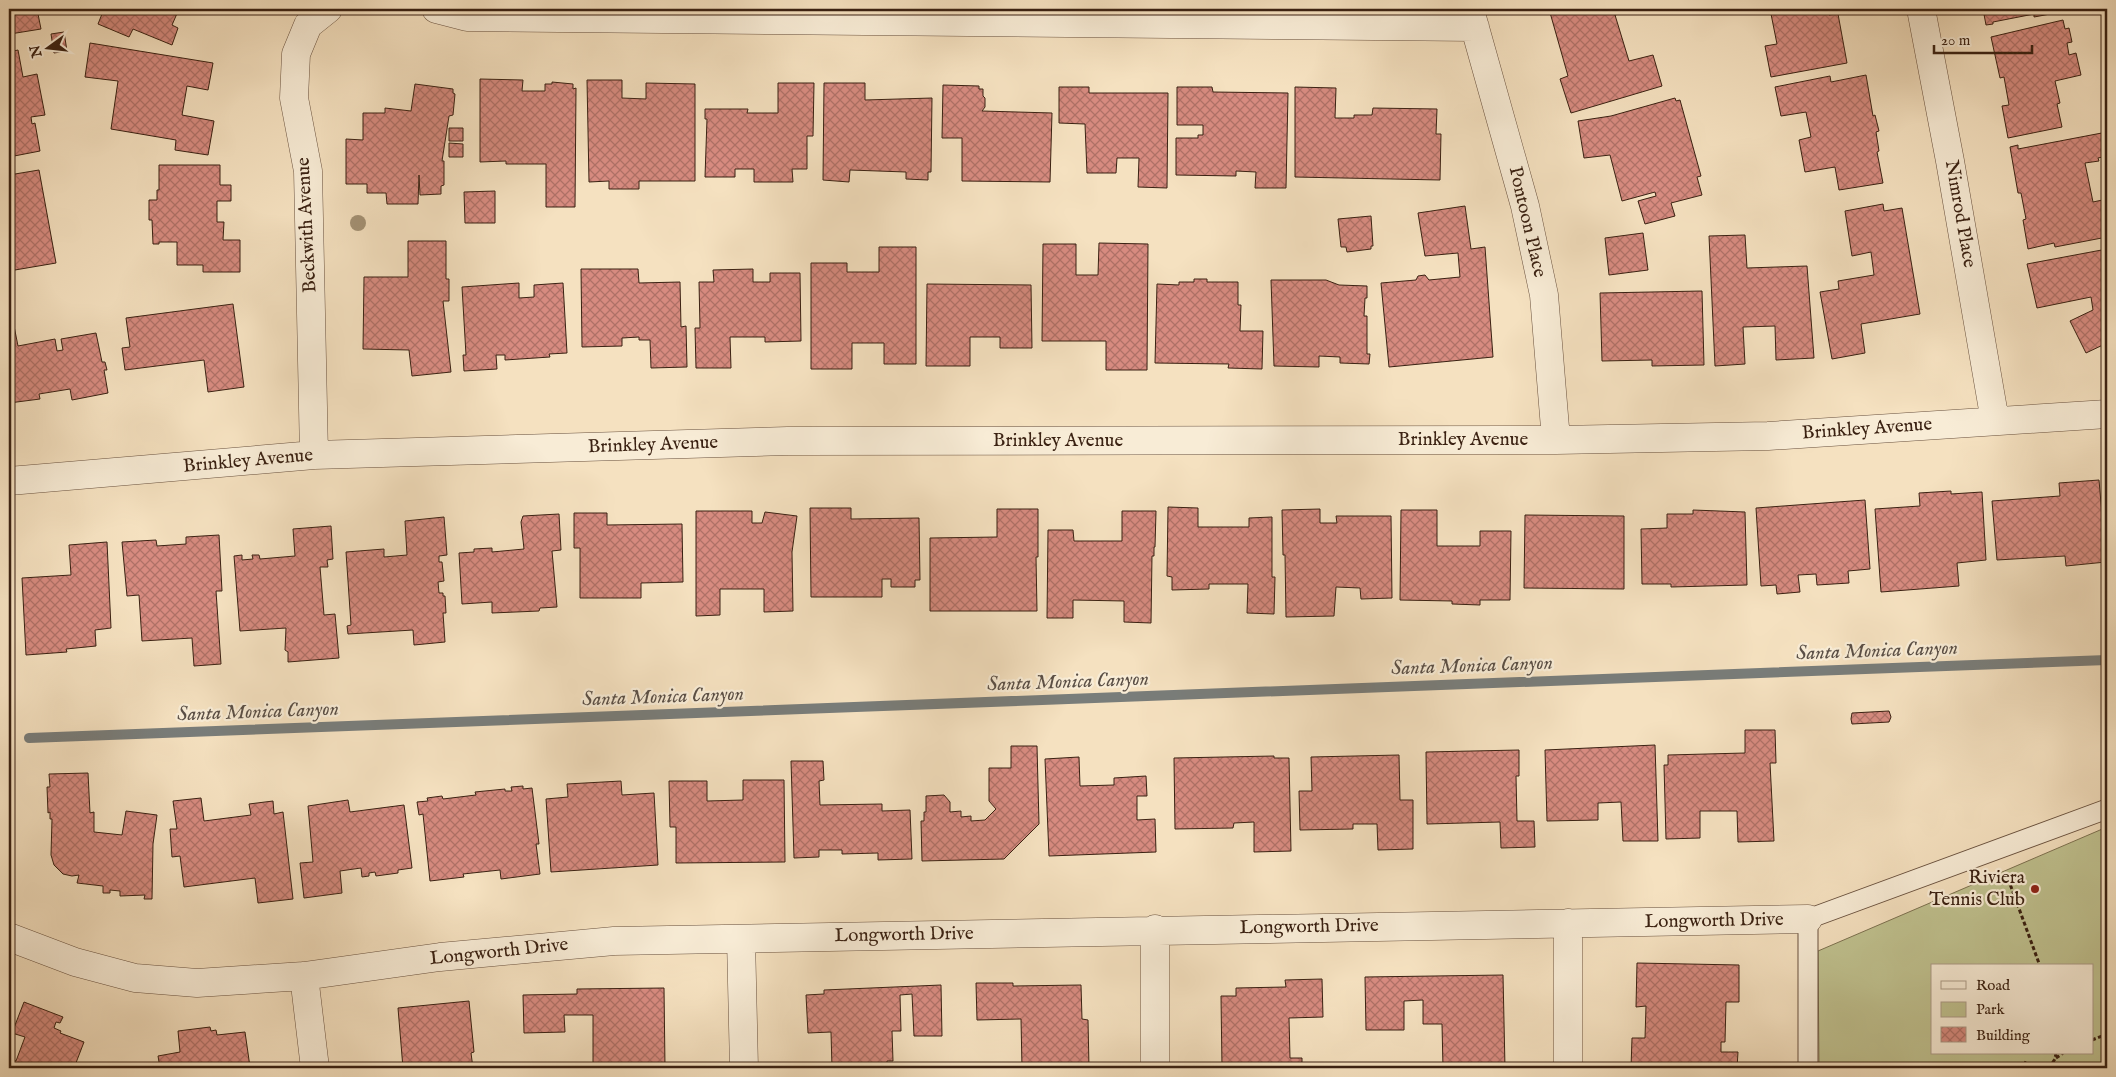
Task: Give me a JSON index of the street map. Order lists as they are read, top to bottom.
{
  "streets": {
    "street": [
      "Nimrod Place",
      "Pontoon Place",
      "Beckwith Avenue",
      "Brinkley Avenue",
      "Longworth Drive"
    ]
  },
  "crossings": [
    ["Nimrod Place", "Brinkley Avenue"],
    ["Pontoon Place", "Brinkley Avenue"],
    ["Beckwith Avenue", "Brinkley Avenue"]
  ],
  "water": ["Santa Monica Canyon"],
  "places": ["Riviera Tennis Club"],
  "legend": ["Road", "Park", "Building"],
  "scale_bar": "20 m",
  "north": "left"
}
